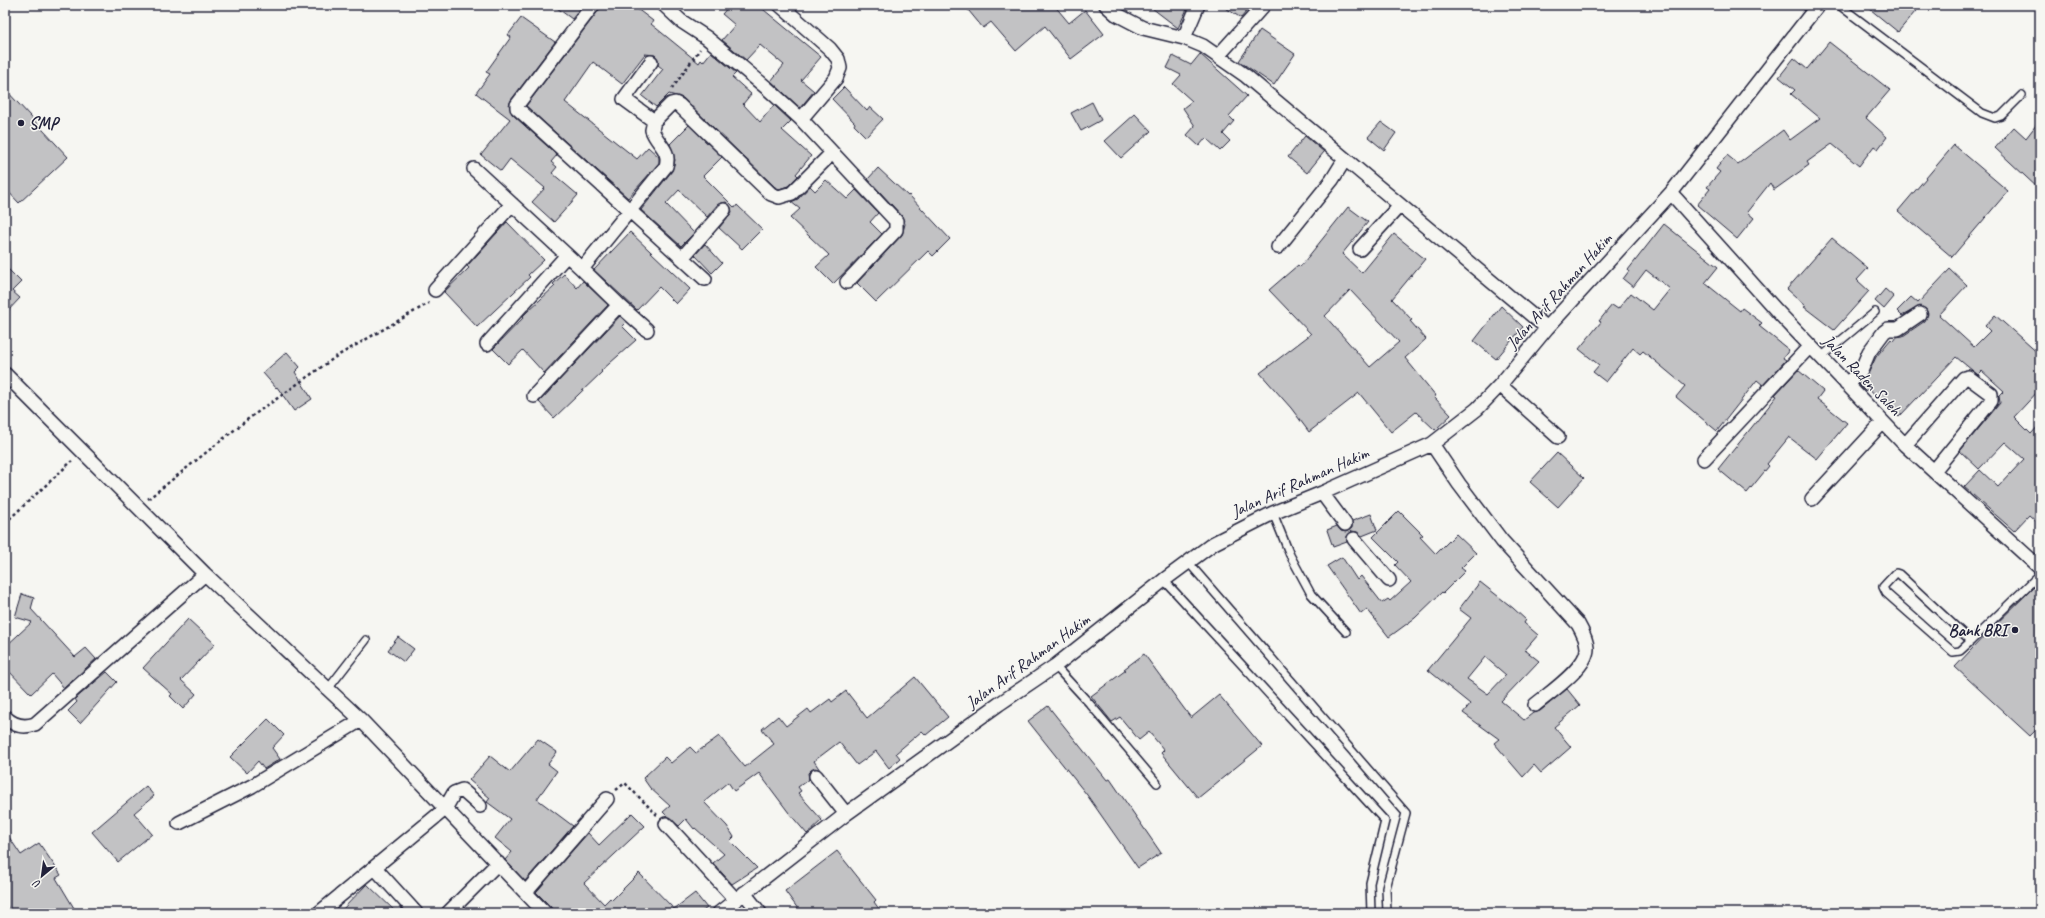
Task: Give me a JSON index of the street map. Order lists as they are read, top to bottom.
{
  "streets": {
    "street": ["Jalan Arif Rahman Hakim", "Jalan Raden Saleh"]
  },
  "crossings": [
    ["Jalan Arif Rahman Hakim", "Jalan Raden Saleh"]
  ],
  "places": ["SMP", "Bank BRI"],
  "north": "bottom left"
}
